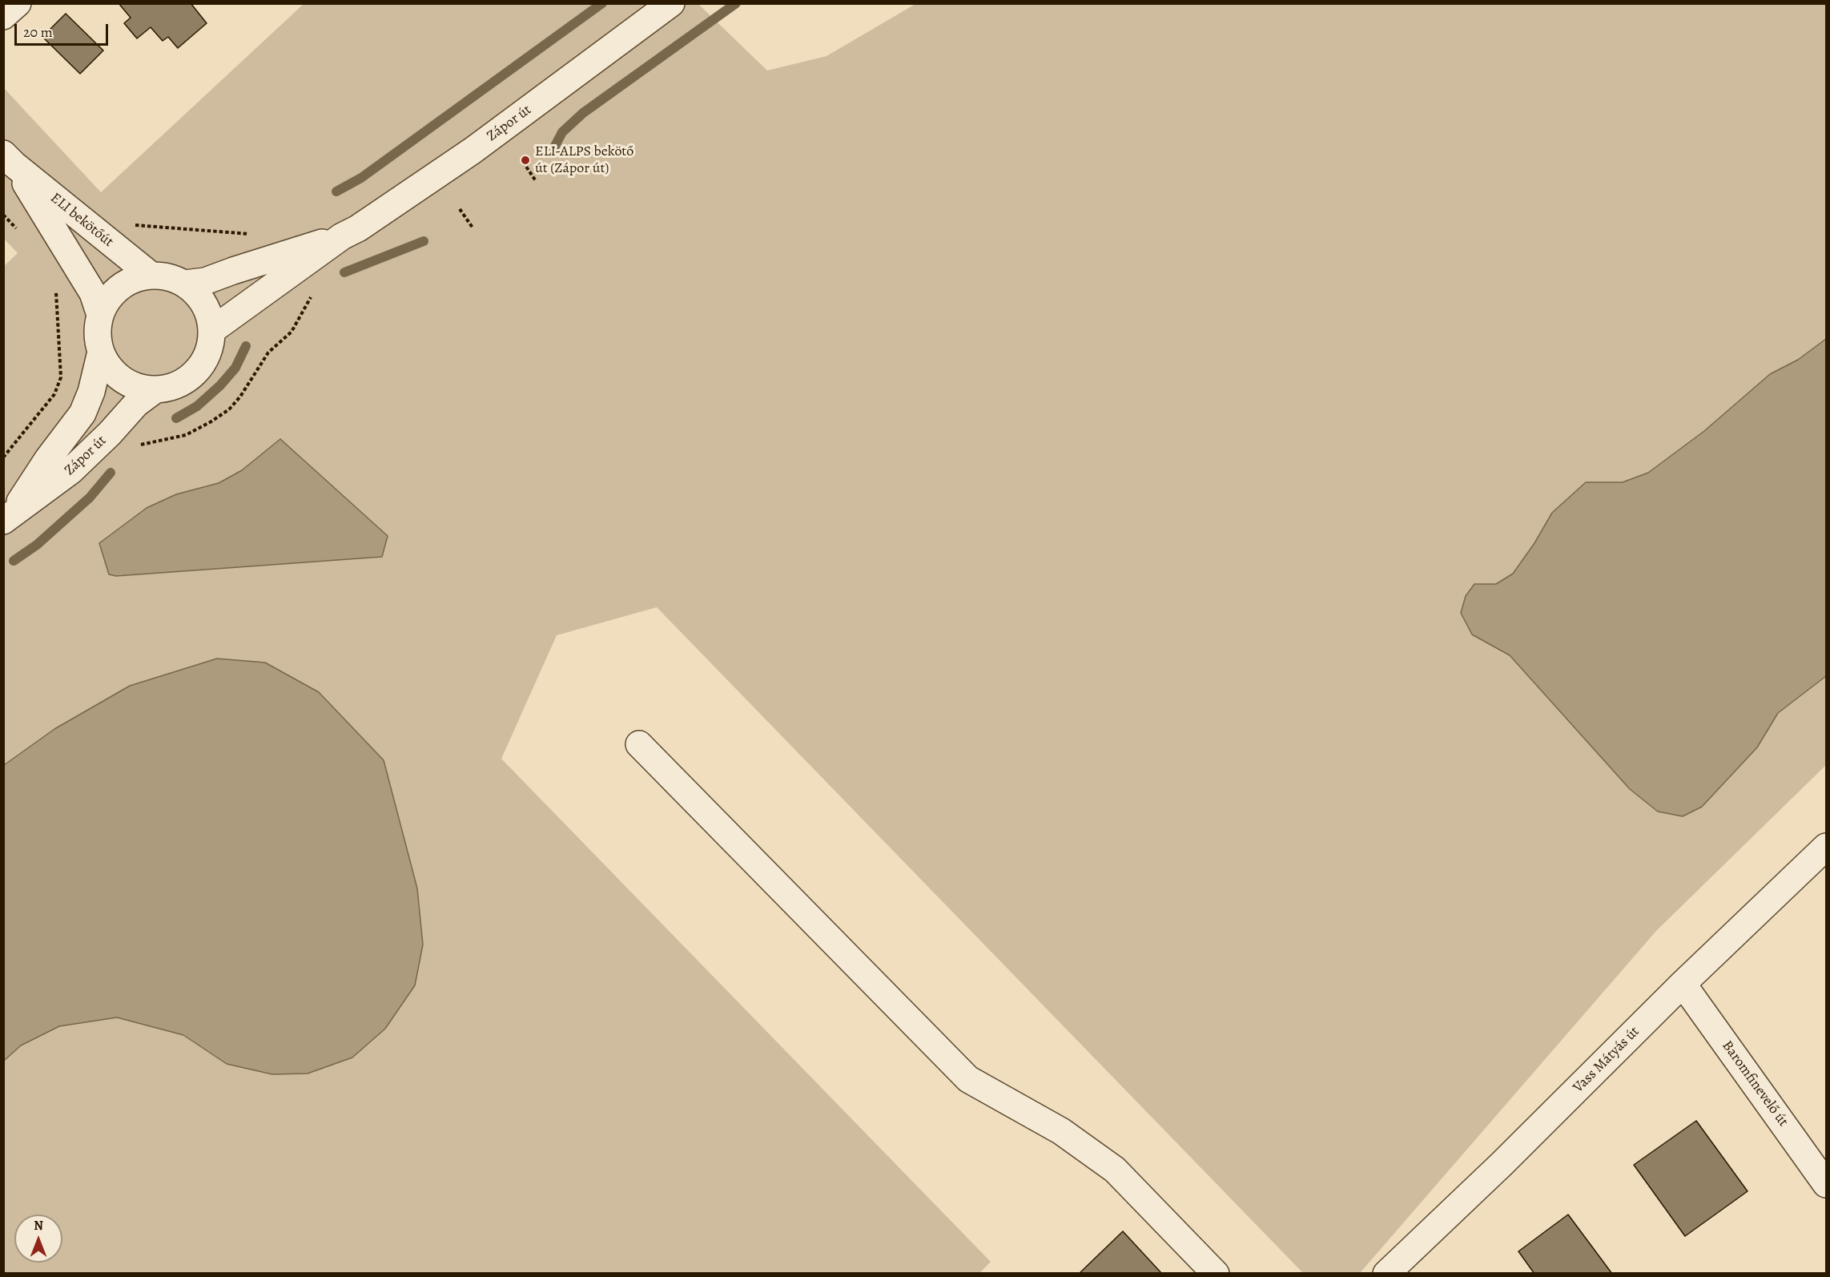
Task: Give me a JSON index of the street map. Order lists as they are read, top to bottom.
{
  "streets": {
    "street": [
      "Zápor út",
      "ELI bekötőút",
      "Vass Mátyás út",
      "Baromfinevelő út"
    ]
  },
  "crossings": [
    ["Zápor út", "ELI bekötőút"],
    ["Vass Mátyás út", "Baromfinevelő út"]
  ],
  "places": ["ELI-ALPS bekötő út (Zápor út)"],
  "scale_bar": "20 m",
  "north": "top"
}
